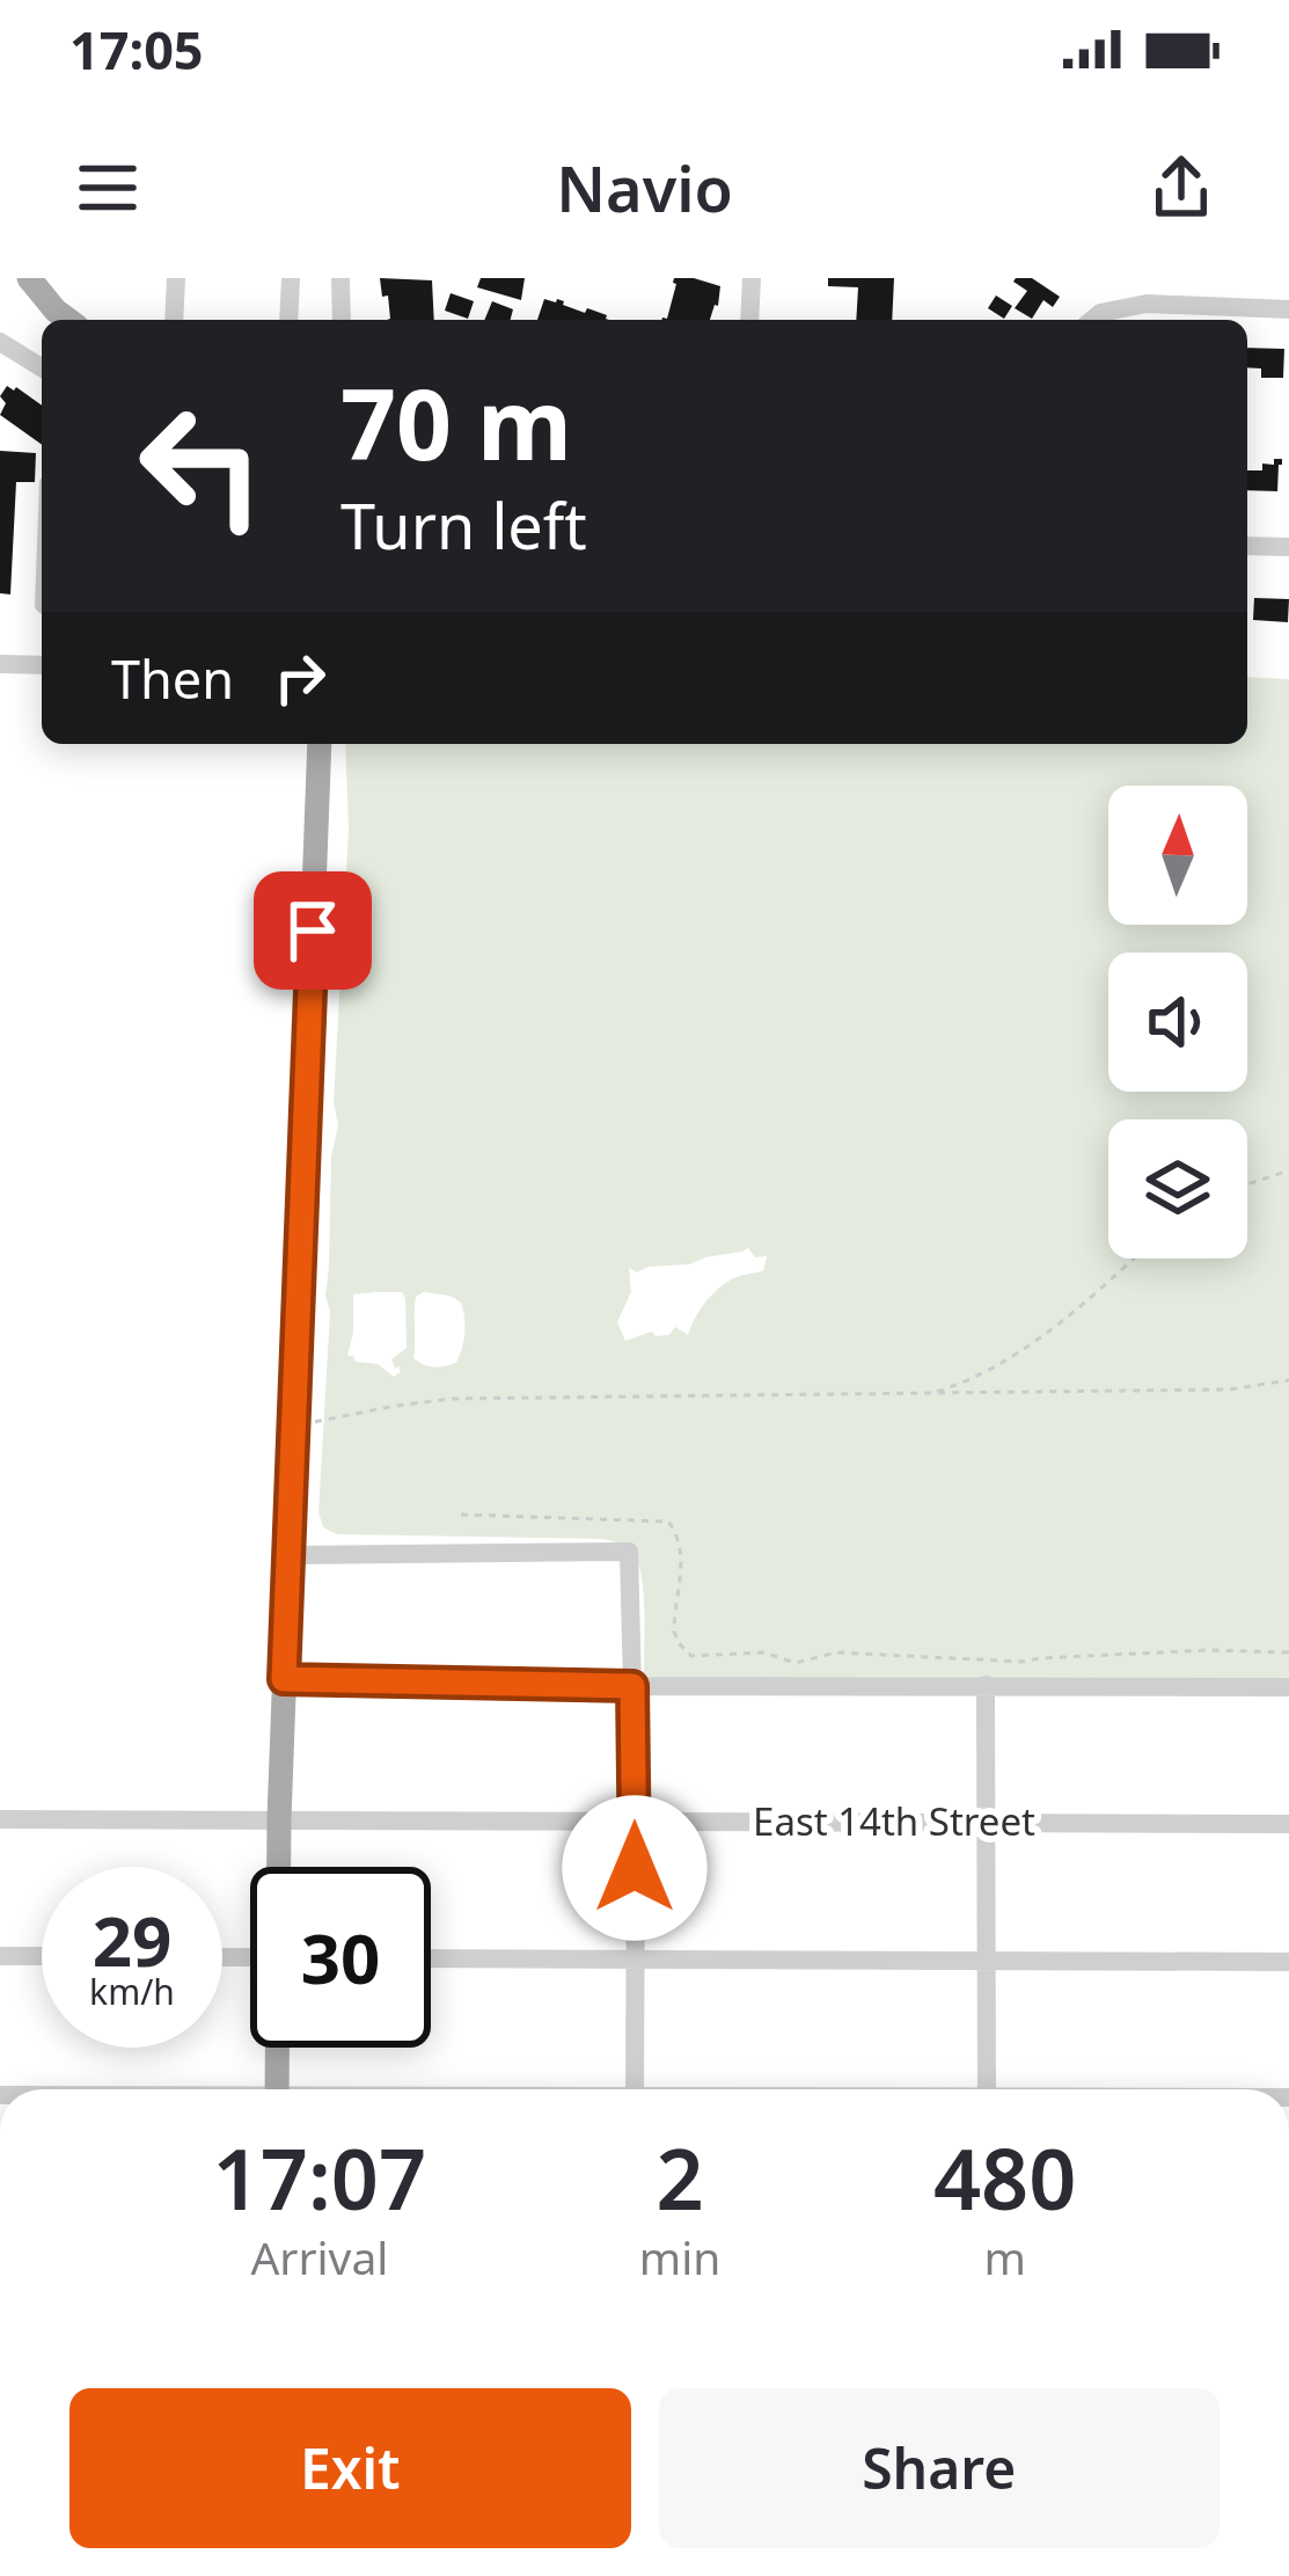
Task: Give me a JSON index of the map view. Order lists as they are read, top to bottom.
{
  "streets": {
    "street": ["East 14th Street"]
  },
  "north": "top",
  "page": {
    "status": "17:05",
    "header": "Navio",
    "turn": ["70 m", "Turn left"],
    "then": "Then",
    "speed": "29 km/h",
    "limit": "30",
    "eta": [
      "17:07",
      "Arrival",
      "2",
      "min",
      "480",
      "m"
    ],
    "buttons": ["Exit", "Share"]
  }
}
